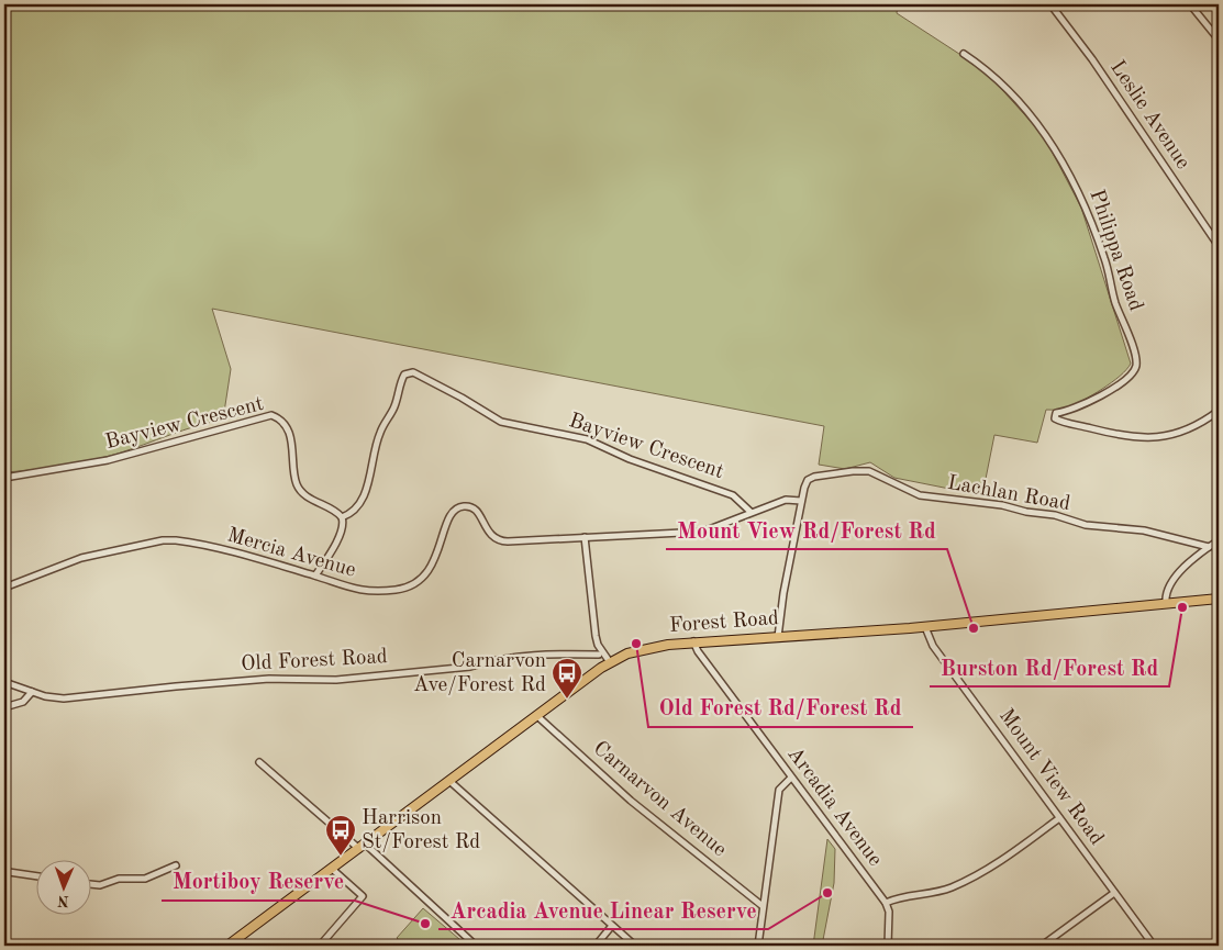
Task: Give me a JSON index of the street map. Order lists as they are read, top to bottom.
{
  "streets": {
    "main road": ["Forest Road"],
    "street": [
      "Leslie Avenue",
      "Philippa Road",
      "Bayview Crescent",
      "Lachlan Road",
      "Mercia Avenue",
      "Old Forest Road",
      "Mount View Road",
      "Carnarvon Avenue",
      "Arcadia Avenue"
    ]
  },
  "crossings": [
    ["Bayview Crescent", "Mercia Avenue"],
    ["Lachlan Road", "Mercia Avenue"],
    ["Forest Road", "Mount View Road"],
    ["Forest Road", "Carnarvon Avenue"],
    ["Forest Road", "Arcadia Avenue"]
  ],
  "places": {
    "other": [
      "Burston Rd/Forest Rd",
      "Mount View Rd/Forest Rd",
      "Old Forest Rd/Forest Rd",
      "Arcadia Avenue Linear Reserve",
      "Mortiboy Reserve"
    ],
    "bus stop": ["Carnarvon Ave/Forest Rd", "Harrison St/Forest Rd"]
  },
  "north": "bottom"
}
